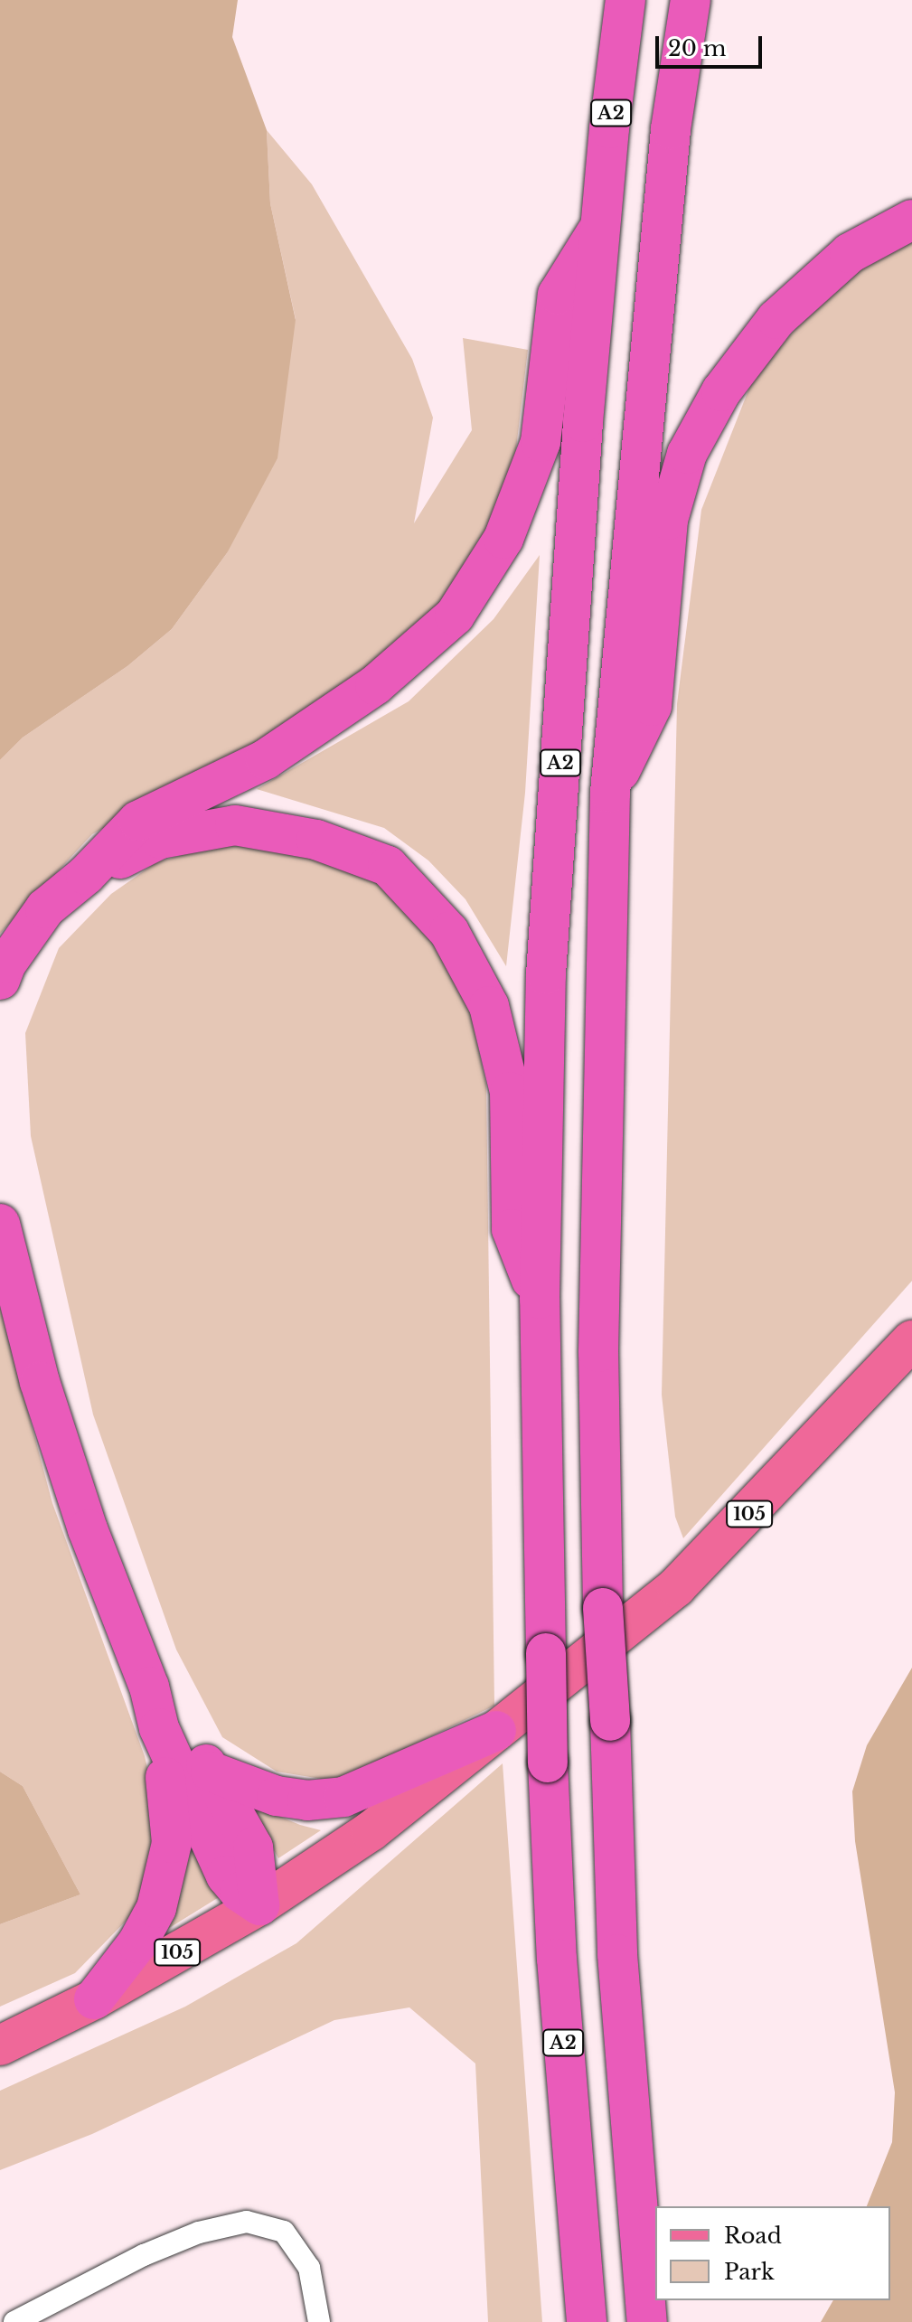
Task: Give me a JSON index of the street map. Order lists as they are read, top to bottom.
{
  "streets": {
    "highway": ["A2"],
    "main road": ["105"]
  },
  "legend": ["Road", "Park"],
  "scale_bar": "20 m"
}
